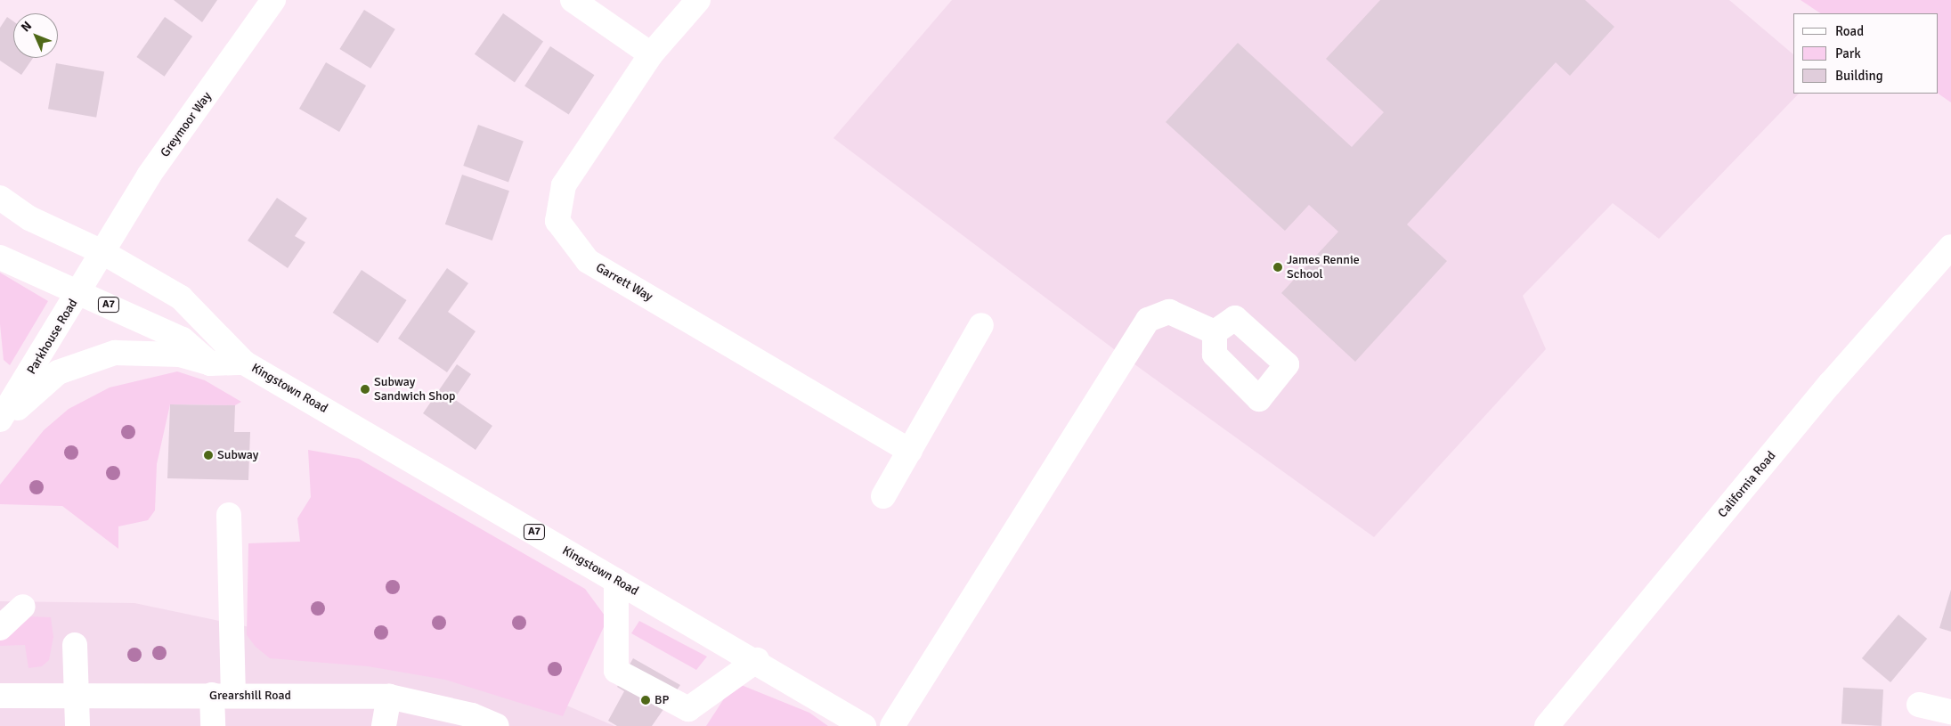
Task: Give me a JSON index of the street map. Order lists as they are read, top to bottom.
{
  "streets": {
    "street": [
      "Greymoor Way",
      "Garrett Way",
      "A7",
      "Parkhouse Road",
      "Kingstown Road",
      "California Road",
      "Grearshill Road"
    ]
  },
  "crossings": [
    ["Greymoor Way", "Parkhouse Road"],
    ["Greymoor Way", "Kingstown Road"],
    ["A7", "Parkhouse Road"],
    ["A7", "Kingstown Road"],
    ["Parkhouse Road", "Kingstown Road"]
  ],
  "places": [
    "James Rennie School",
    "Subway Sandwich Shop",
    "Subway",
    "BP"
  ],
  "legend": ["Road", "Park", "Building"],
  "north": "top left"
}
